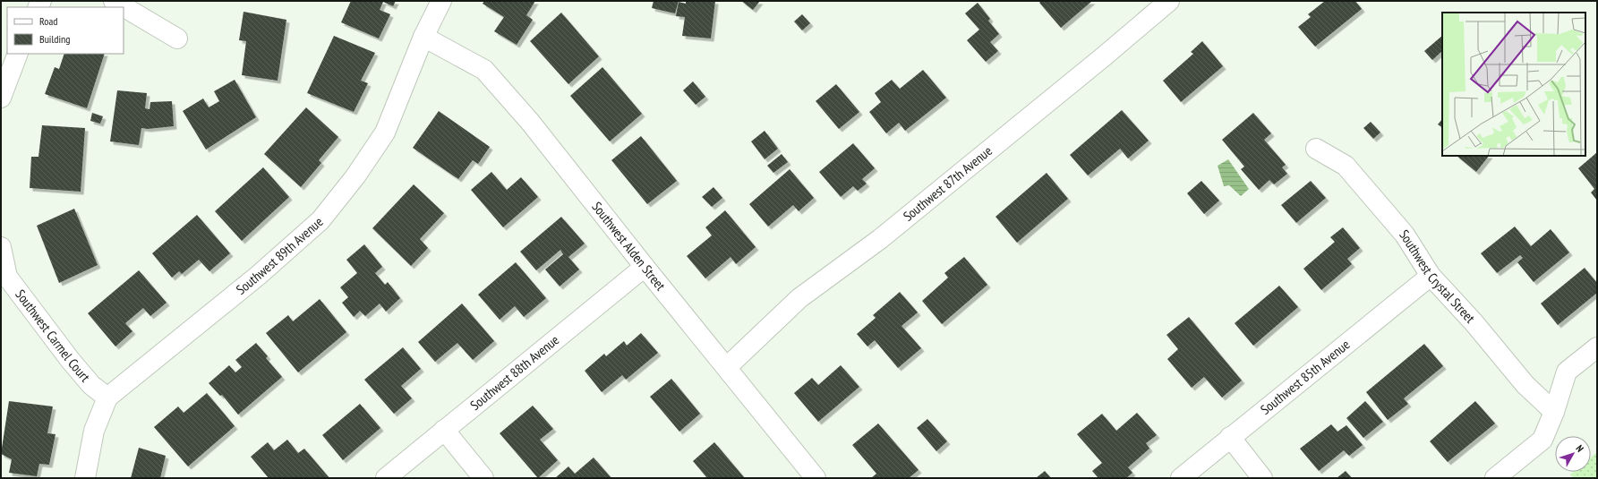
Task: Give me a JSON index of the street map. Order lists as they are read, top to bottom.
{
  "streets": {
    "street": [
      "Southwest 87th Avenue",
      "Southwest Alden Street",
      "Southwest 89th Avenue",
      "Southwest Crystal Street",
      "Southwest Carmel Court",
      "Southwest 88th Avenue",
      "Southwest 85th Avenue"
    ]
  },
  "crossings": [
    ["Southwest 87th Avenue", "Southwest Alden Street"],
    ["Southwest Alden Street", "Southwest 89th Avenue"],
    ["Southwest Alden Street", "Southwest 88th Avenue"],
    ["Southwest 89th Avenue", "Southwest Carmel Court"],
    ["Southwest Crystal Street", "Southwest 85th Avenue"]
  ],
  "legend": ["Road", "Building"],
  "north": "top right"
}
